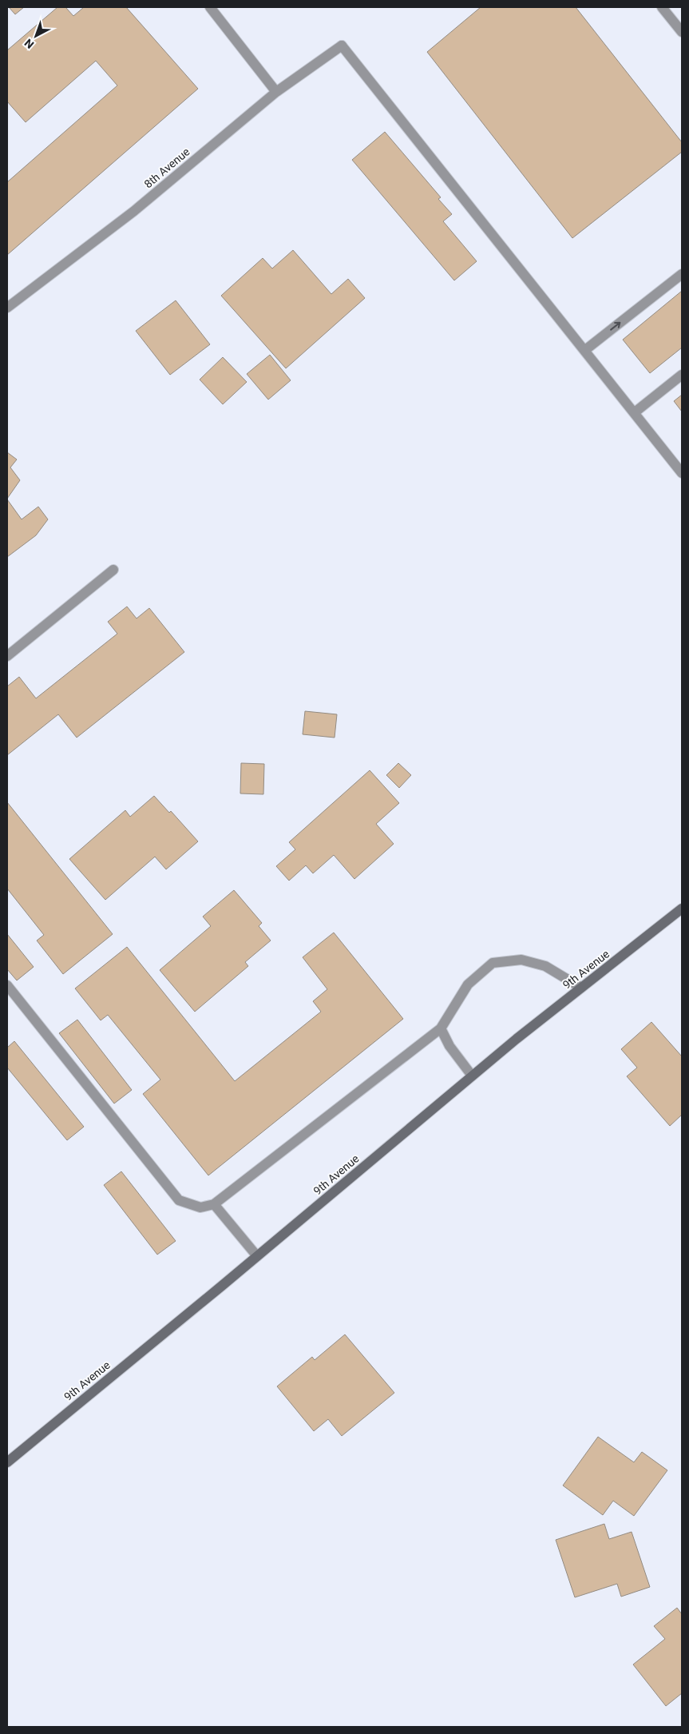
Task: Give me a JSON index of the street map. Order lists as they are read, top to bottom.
{
  "streets": {
    "street": ["8th Avenue", "9th Avenue"]
  },
  "north": "bottom left"
}
